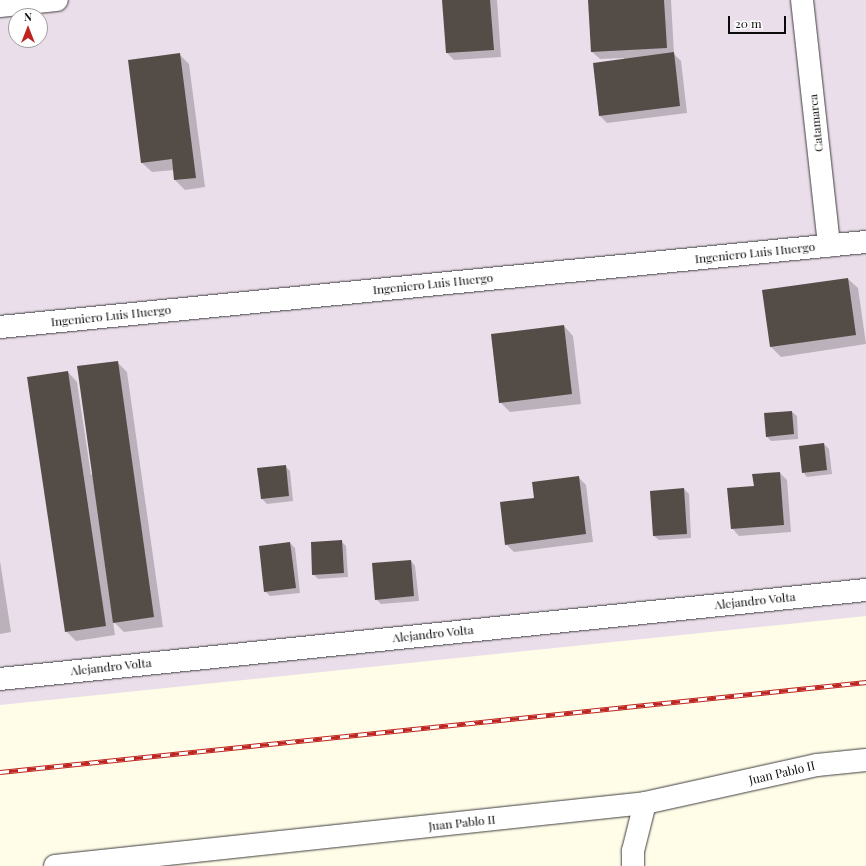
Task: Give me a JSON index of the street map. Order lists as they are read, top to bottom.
{
  "streets": {
    "street": [
      "Catamarca",
      "Ingeniero Luis Huergo",
      "Alejandro Volta",
      "Juan Pablo II"
    ]
  },
  "crossings": [
    ["Catamarca", "Ingeniero Luis Huergo"]
  ],
  "scale_bar": "20 m",
  "north": "top"
}
